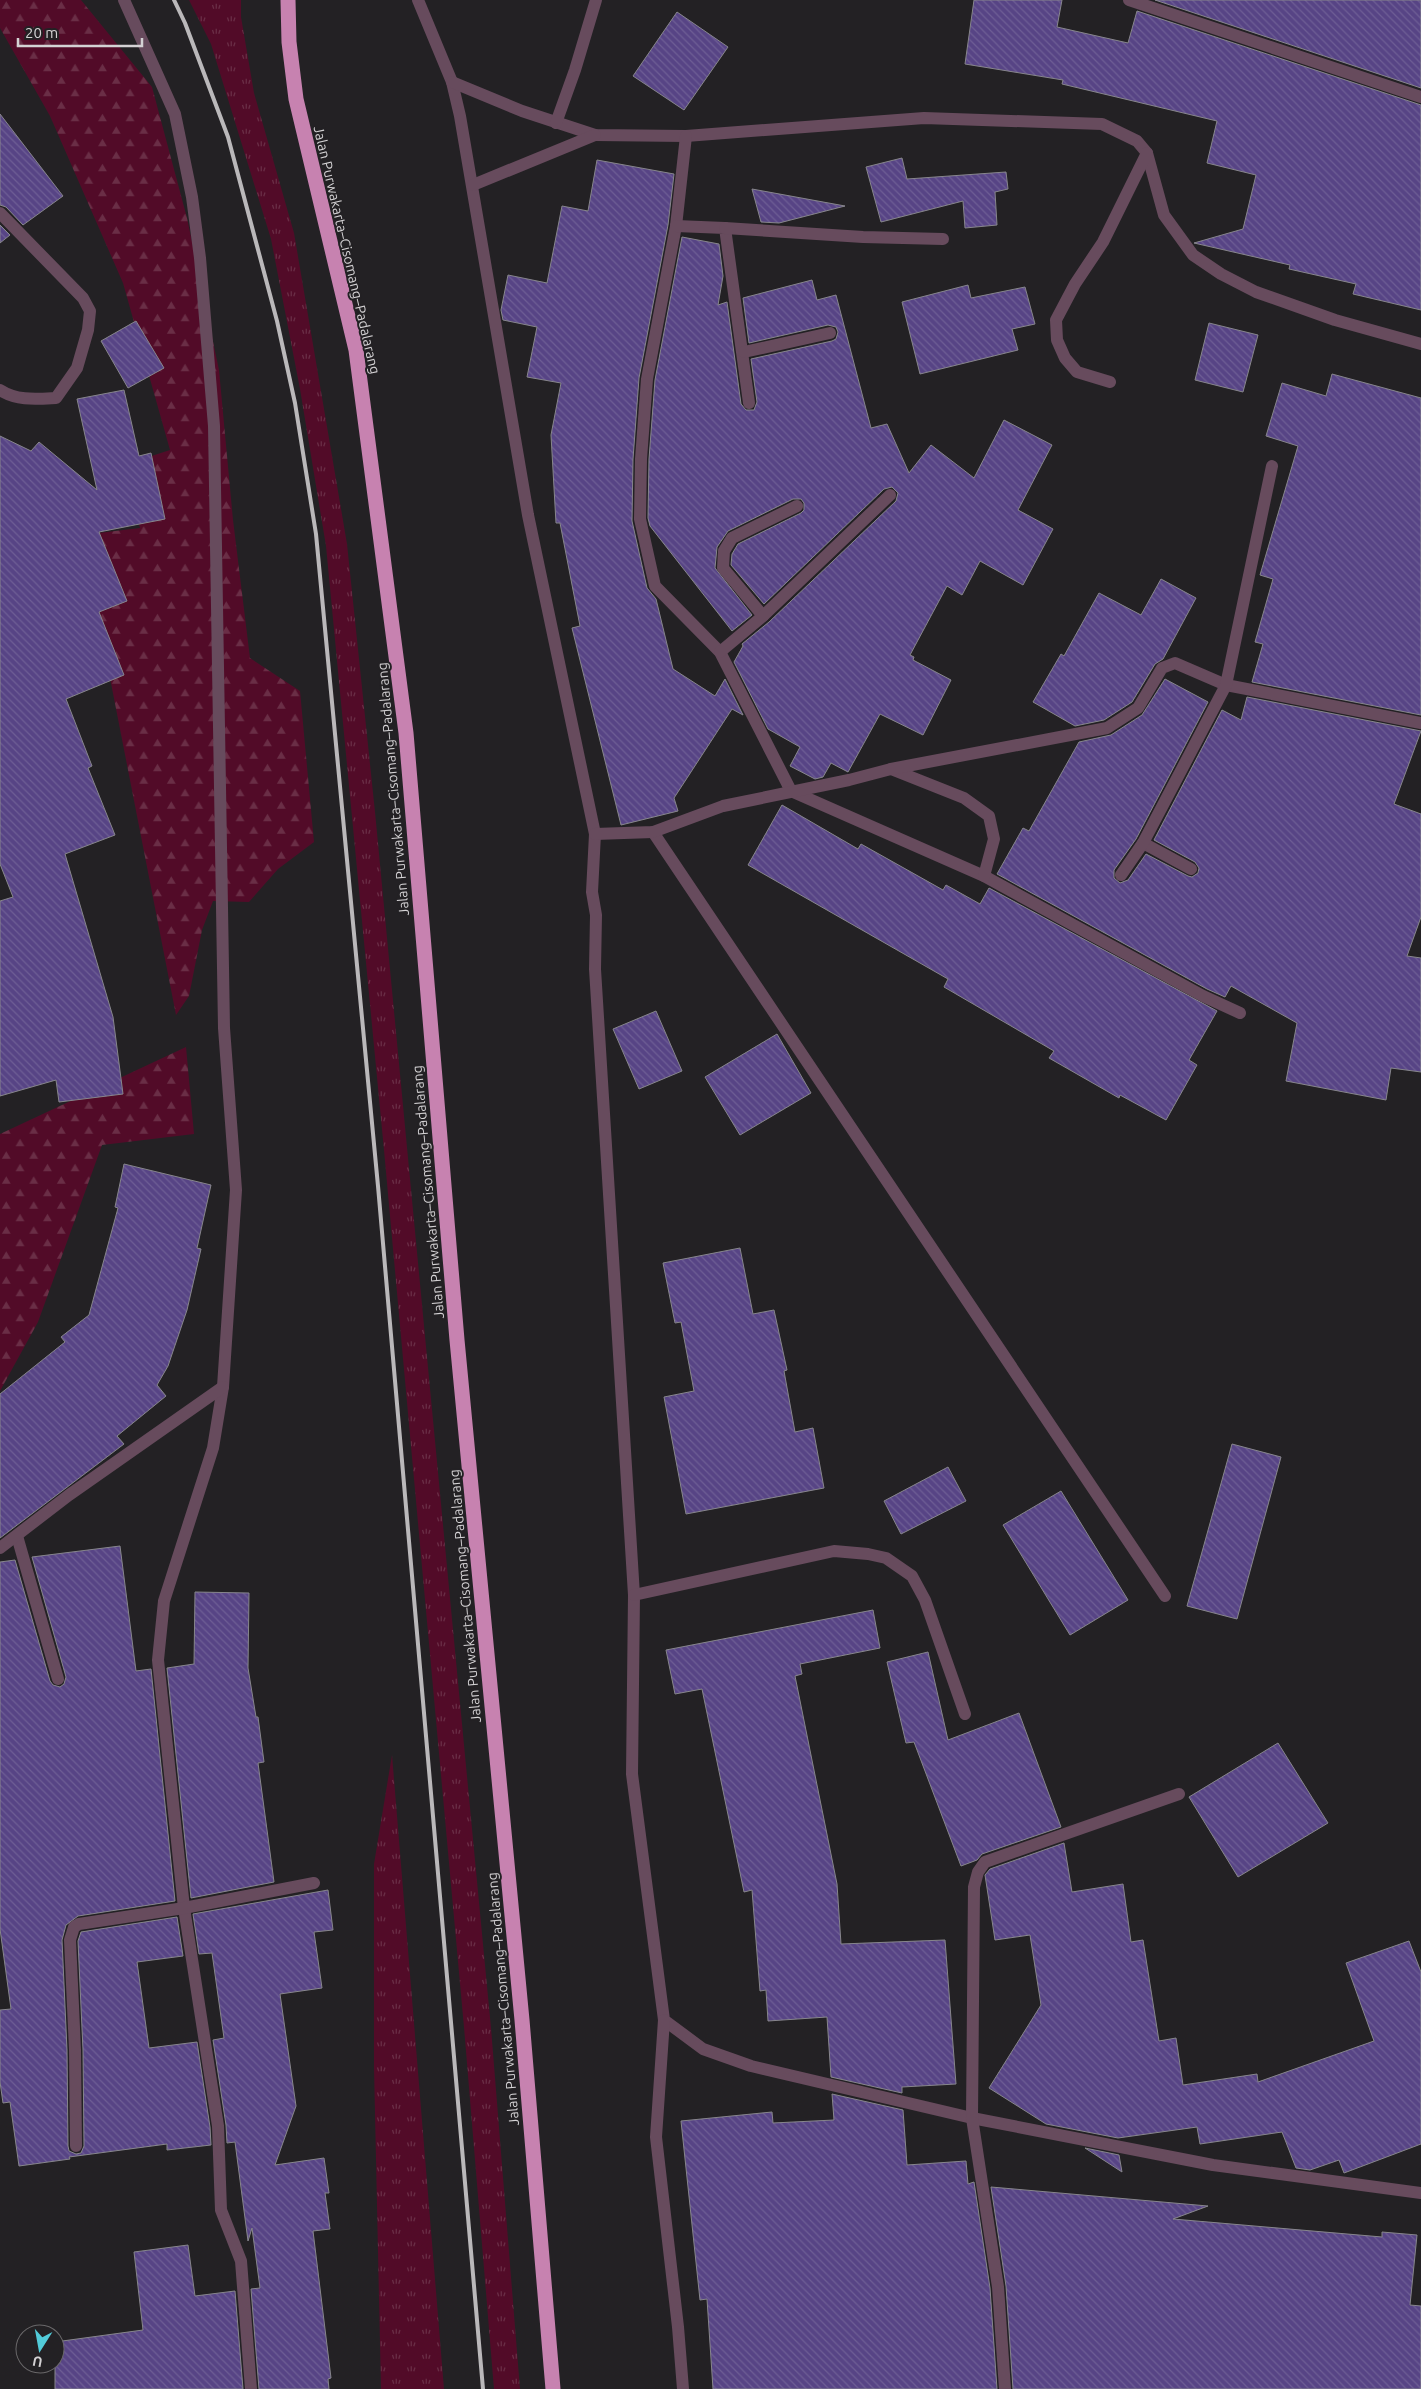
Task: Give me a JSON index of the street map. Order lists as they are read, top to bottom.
{
  "streets": {
    "highway": ["Jalan Purwakarta–Cisomang–Padalarang"]
  },
  "scale_bar": "20 m",
  "north": "bottom"
}
